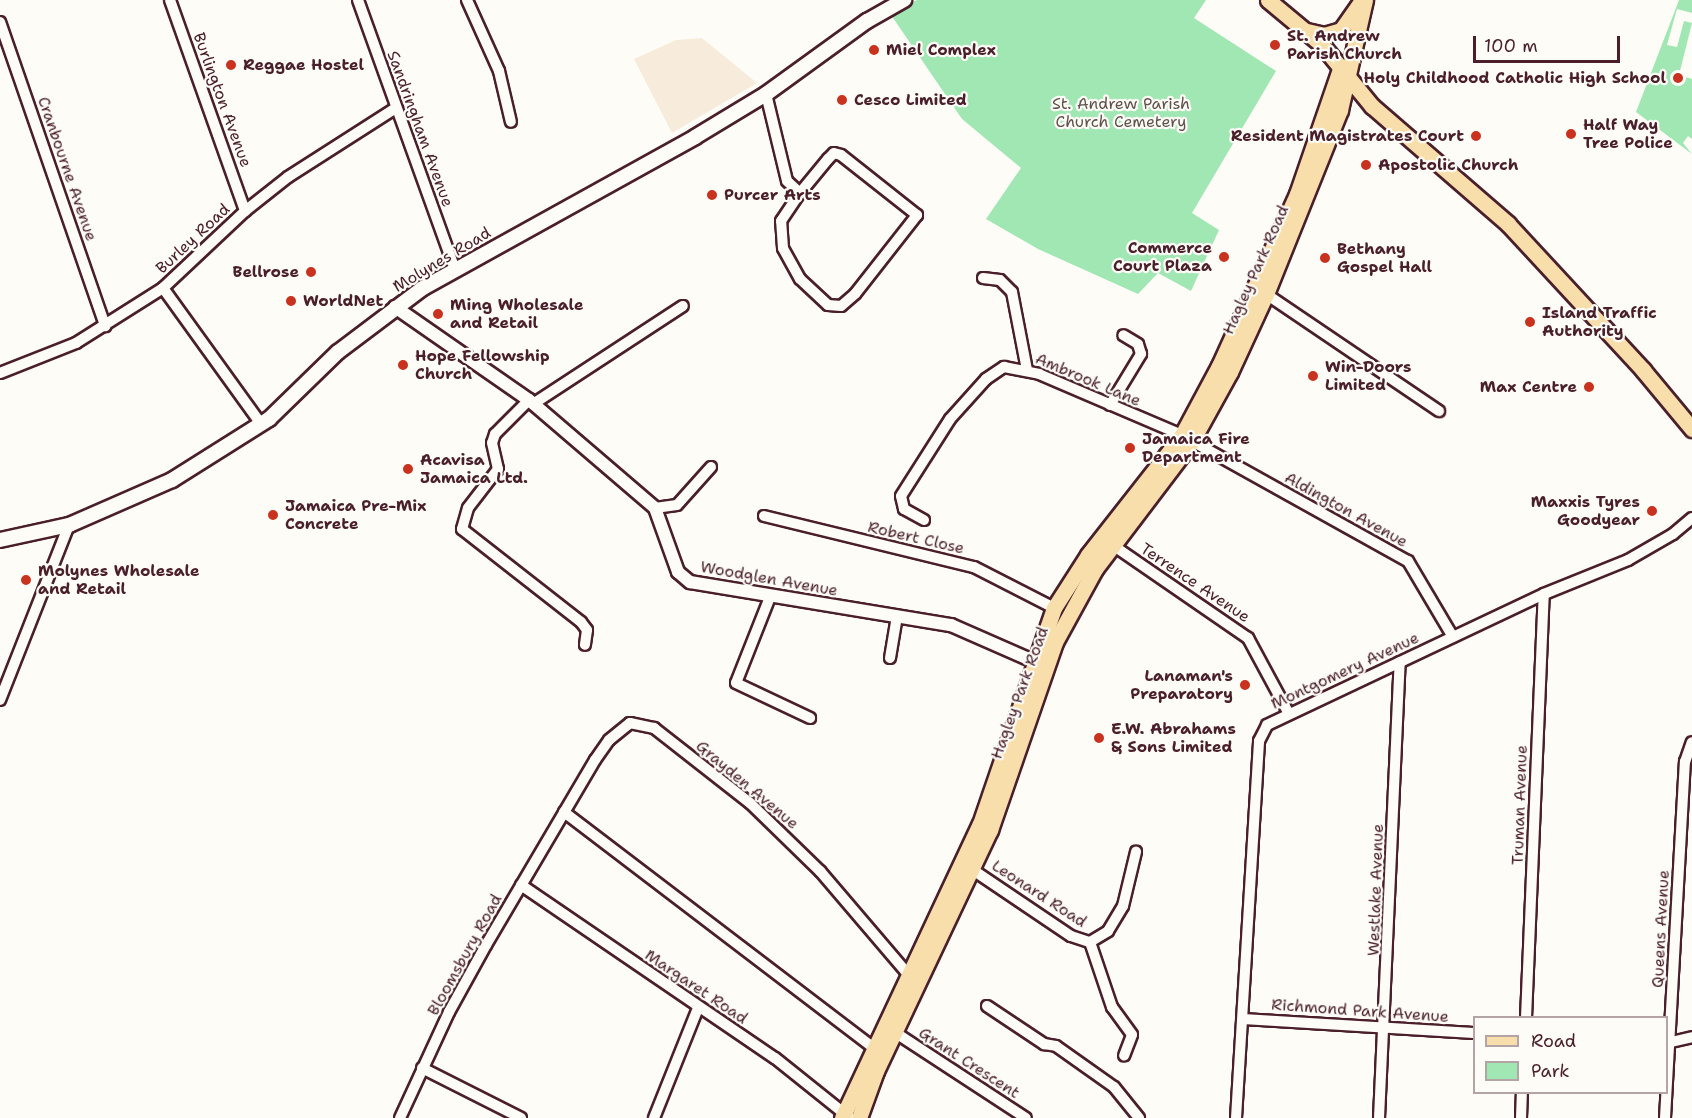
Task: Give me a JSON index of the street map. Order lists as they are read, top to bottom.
{
  "streets": {
    "main road": ["Molynes Road", "Hagley Park Road"],
    "street": [
      "Burlington Avenue",
      "Sandringham Avenue",
      "Cranbourne Avenue",
      "Burley Road",
      "Ambrook Lane",
      "Aldington Avenue",
      "Robert Close",
      "Woodglen Avenue",
      "Terrence Avenue",
      "Montgomery Avenue",
      "Grayden Avenue",
      "Truman Avenue",
      "Westlake Avenue",
      "Leonard Road",
      "Queens Avenue",
      "Bloomsbury Road",
      "Margaret Road",
      "Richmond Park Avenue",
      "Grant Crescent"
    ]
  },
  "crossings": [
    ["Burlington Avenue", "Burley Road"],
    ["Sandringham Avenue", "Burley Road"],
    ["Sandringham Avenue", "Molynes Road"],
    ["Cranbourne Avenue", "Burley Road"],
    ["Hagley Park Road", "Ambrook Lane"],
    ["Hagley Park Road", "Aldington Avenue"],
    ["Hagley Park Road", "Robert Close"],
    ["Hagley Park Road", "Woodglen Avenue"],
    ["Hagley Park Road", "Terrence Avenue"],
    ["Hagley Park Road", "Grayden Avenue"],
    ["Hagley Park Road", "Leonard Road"],
    ["Hagley Park Road", "Margaret Road"],
    ["Hagley Park Road", "Grant Crescent"],
    ["Ambrook Lane", "Aldington Avenue"],
    ["Aldington Avenue", "Montgomery Avenue"],
    ["Terrence Avenue", "Montgomery Avenue"],
    ["Montgomery Avenue", "Truman Avenue"],
    ["Montgomery Avenue", "Westlake Avenue"],
    ["Montgomery Avenue", "Richmond Park Avenue"],
    ["Grayden Avenue", "Bloomsbury Road"],
    ["Westlake Avenue", "Richmond Park Avenue"],
    ["Bloomsbury Road", "Margaret Road"]
  ],
  "parks": ["St. Andrew Parish Church Cemetery"],
  "places": [
    "St. Andrew Parish Church",
    "Miel Complex",
    "Reggae Hostel",
    "Holy Childhood Catholic High School",
    "Cesco Limited",
    "Half Way Tree Police",
    "Resident Magistrates Court",
    "Apostolic Church",
    "Purcer Arts",
    "Commerce Court Plaza",
    "Bethany Gospel Hall",
    "Bellrose",
    "WorldNet",
    "Ming Wholesale and Retail",
    "Island Traffic Authority",
    "Hope Fellowship Church",
    "Win-Doors Limited",
    "Max Centre",
    "Jamaica Fire Department",
    "Acavisa Jamaica Ltd.",
    "Maxxis Tyres Goodyear",
    "Jamaica Pre-Mix Concrete",
    "Molynes Wholesale and Retail",
    "Lanaman's Preparatory",
    "E.W. Abrahams & Sons Limited"
  ],
  "legend": ["Road", "Park"],
  "scale_bar": "100 m"
}
